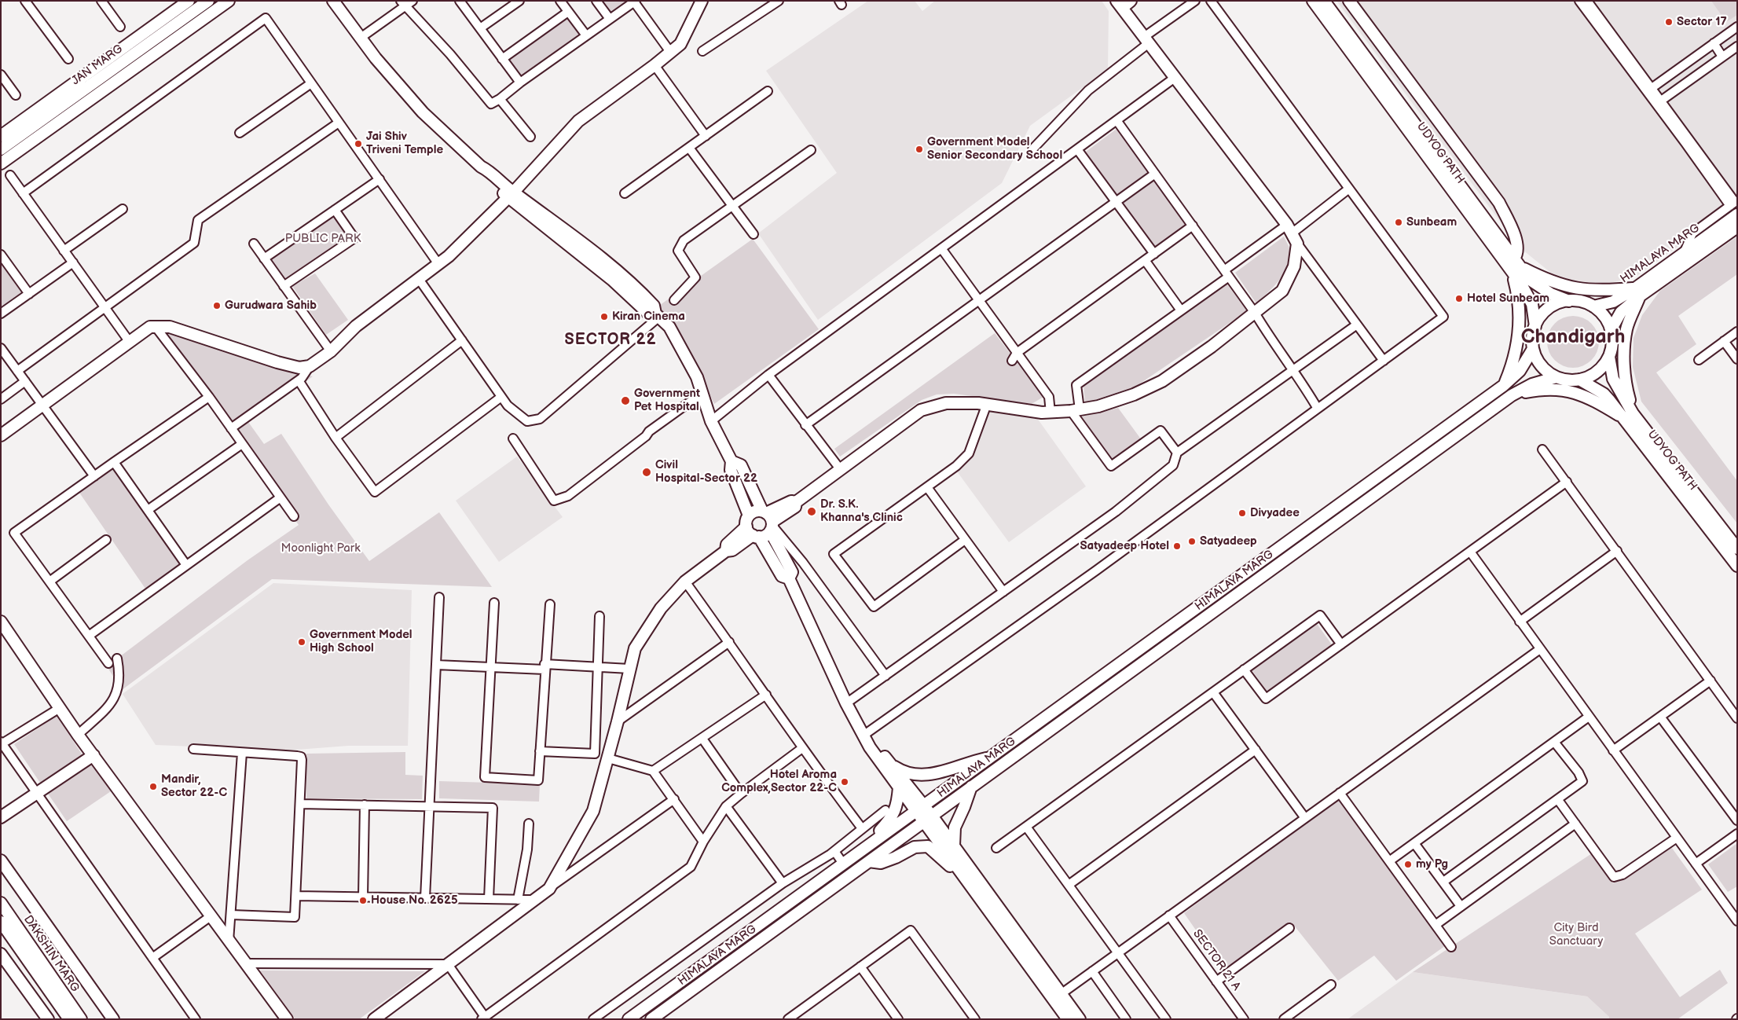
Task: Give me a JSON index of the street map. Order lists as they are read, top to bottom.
{
  "streets": {
    "street": [
      "JAN MARG",
      "UDYOG PATH",
      "HIMALAYA MARG",
      "DAKSHIN MARG",
      "SECTOR 21 A"
    ]
  },
  "crossings": [
    ["UDYOG PATH", "HIMALAYA MARG"]
  ],
  "districts": ["Chandigarh", "SECTOR 22"],
  "parks": ["PUBLIC PARK", "Moonlight Park", "City Bird Sanctuary"],
  "places": [
    "Sector 17",
    "Jai Shiv Triveni Temple",
    "Government Model Senior Secondary School",
    "Sunbeam",
    "Hotel Sunbeam",
    "Gurudwara Sahib",
    "Kiran Cinema",
    "Government Pet Hospital",
    "Civil Hospital-Sector 22",
    "Dr. S.K. Khanna's Clinic",
    "Divyadee",
    "Satyadeep",
    "Satyadeep Hotel",
    "Government Model High School",
    "Hotel Aroma Complex,Sector 22-C",
    "Mandir, Sector 22-C",
    "my Pg",
    "House No. 2625"
  ]
}
